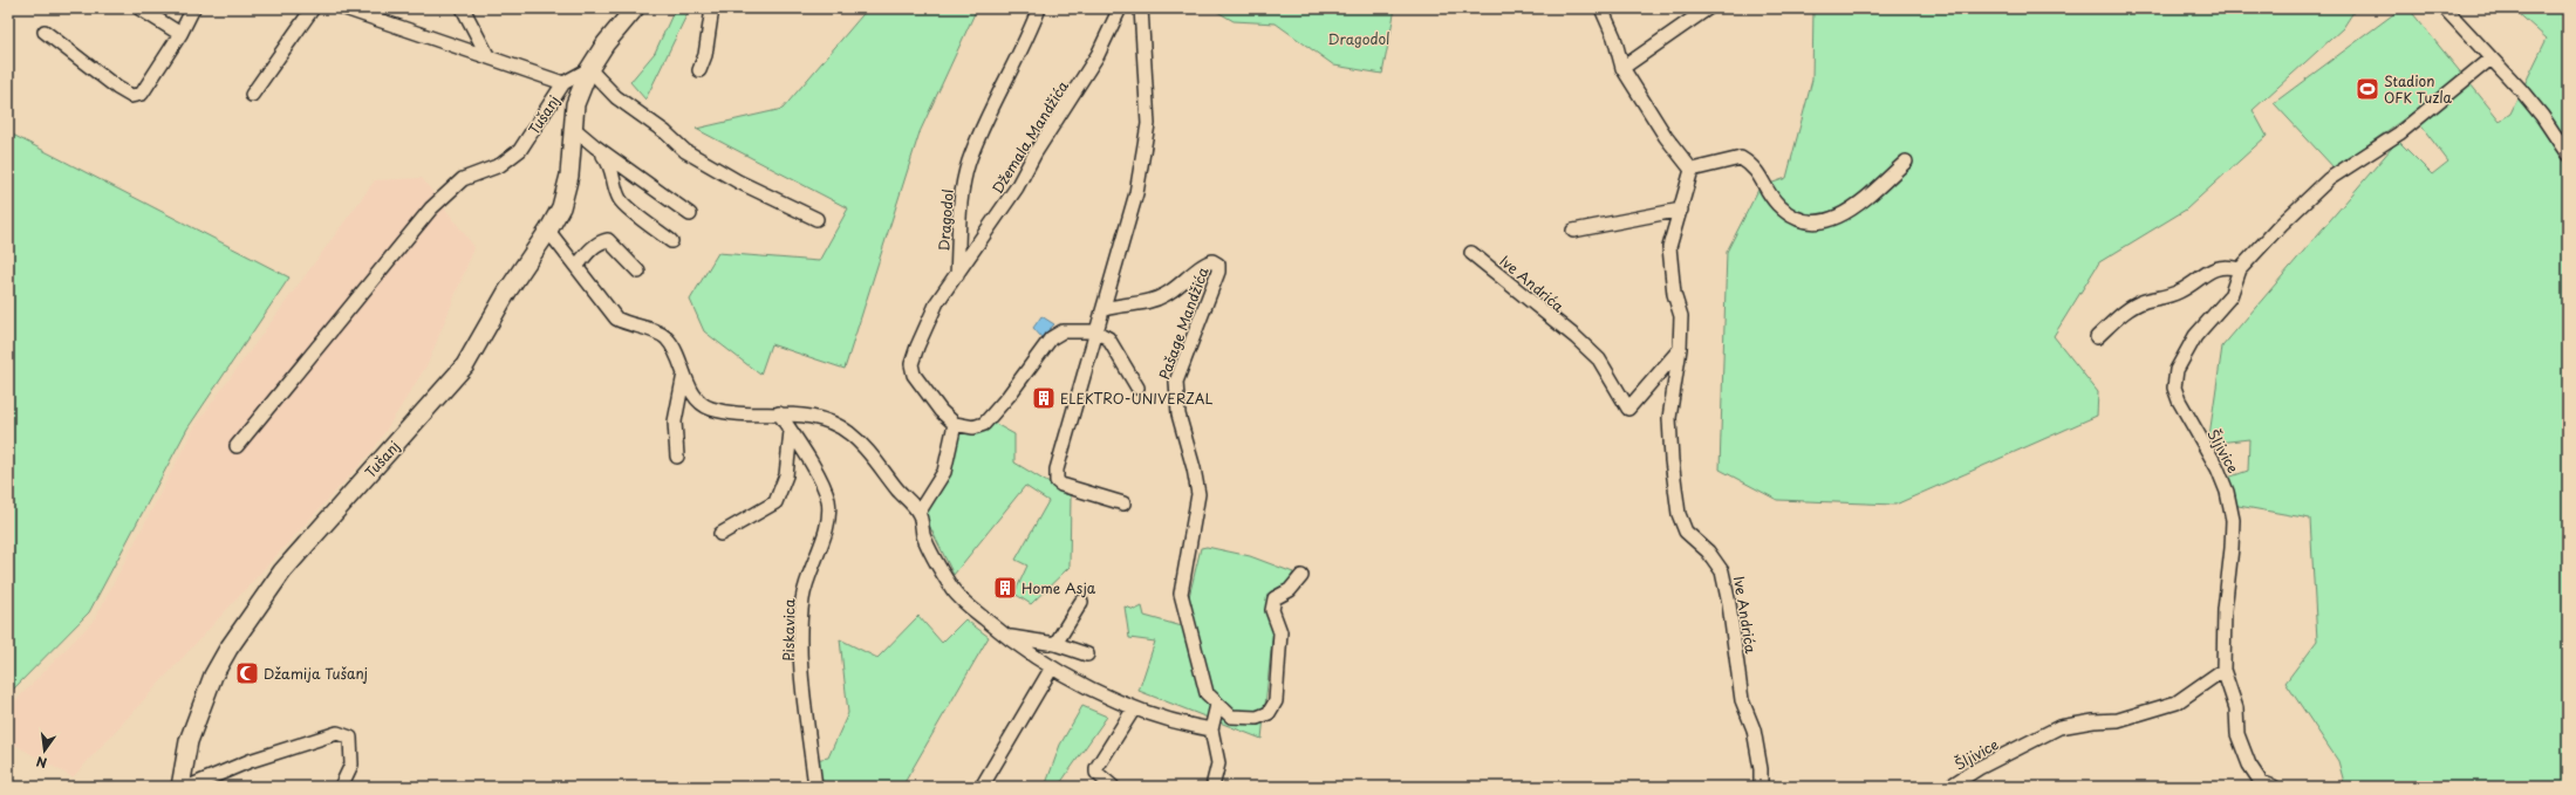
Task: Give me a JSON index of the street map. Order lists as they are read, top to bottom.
{
  "streets": {
    "street": [
      "Tušanj",
      "Džemala Mandžića",
      "Dragodol",
      "Ive Andrića",
      "Pašage Mandžića",
      "Šljivice",
      "Piskavica"
    ]
  },
  "crossings": [
    ["Džemala Mandžića", "Dragodol"]
  ],
  "parks": ["Dragodol"],
  "places": {
    "sports": ["Stadion OFK Tuzla"],
    "building": ["ELEKTRO-UNIVERZAL", "Home Asja"],
    "mosque": ["Džamija Tušanj"]
  },
  "north": "bottom"
}
